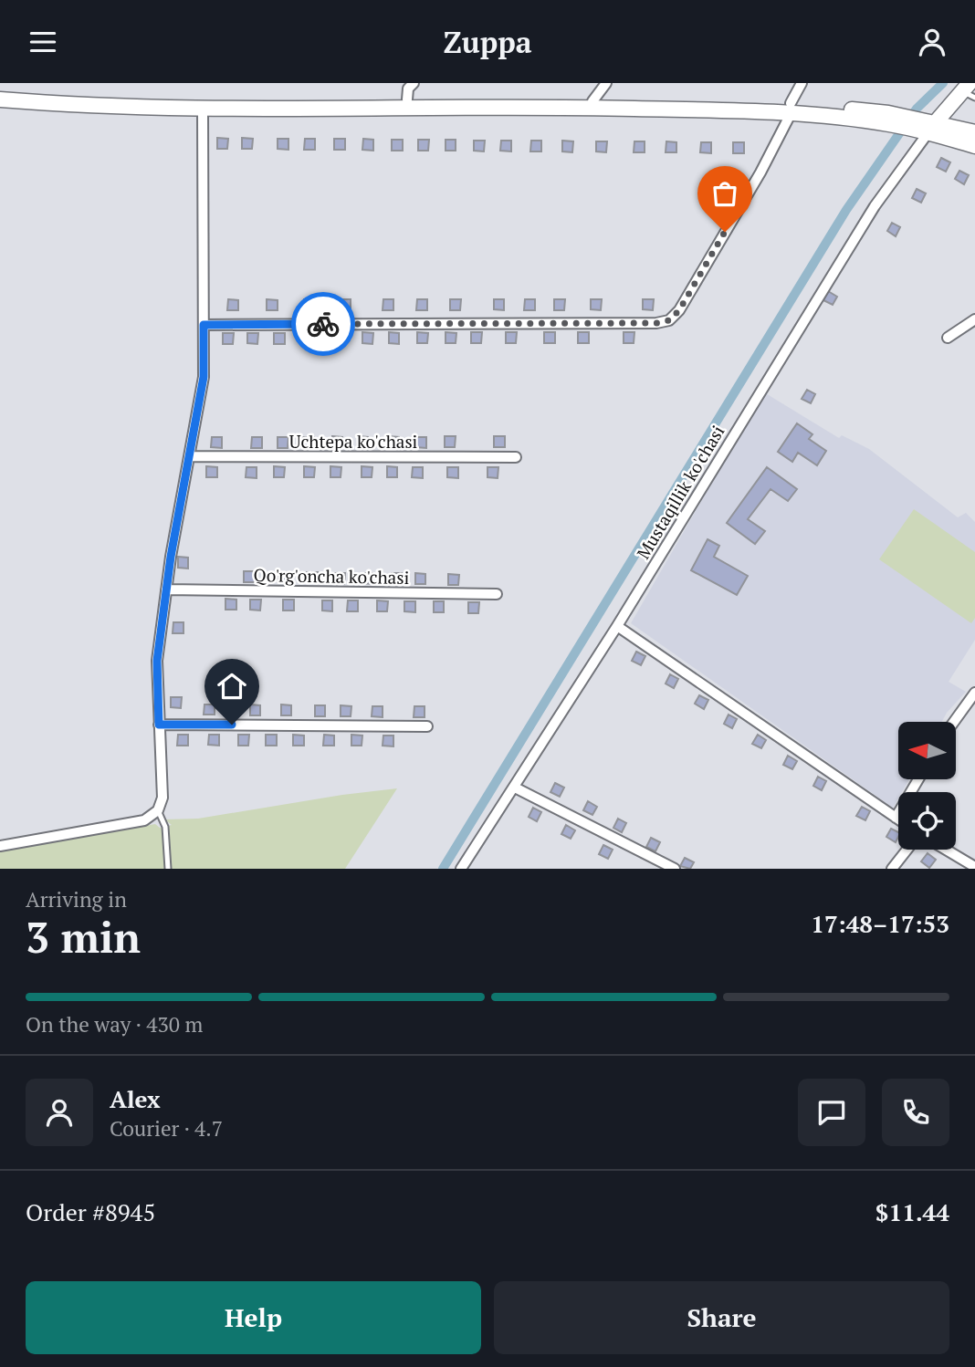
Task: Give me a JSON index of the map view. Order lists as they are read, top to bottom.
{
  "streets": {
    "street": ["Uchtepa ko'chasi", "Mustaqillik ko'chasi", "Qo'rg'oncha ko'chasi"]
  },
  "north": "left",
  "page": {
    "header": "Zuppa",
    "heading": ["3 min", "Arriving in", "17:48–17:53"],
    "panel": [
      "Alex",
      "Courier · 4.7",
      "Order #8945",
      "$11.44"
    ],
    "bar": "On the way · 430 m",
    "buttons": ["Help", "Share"]
  }
}
